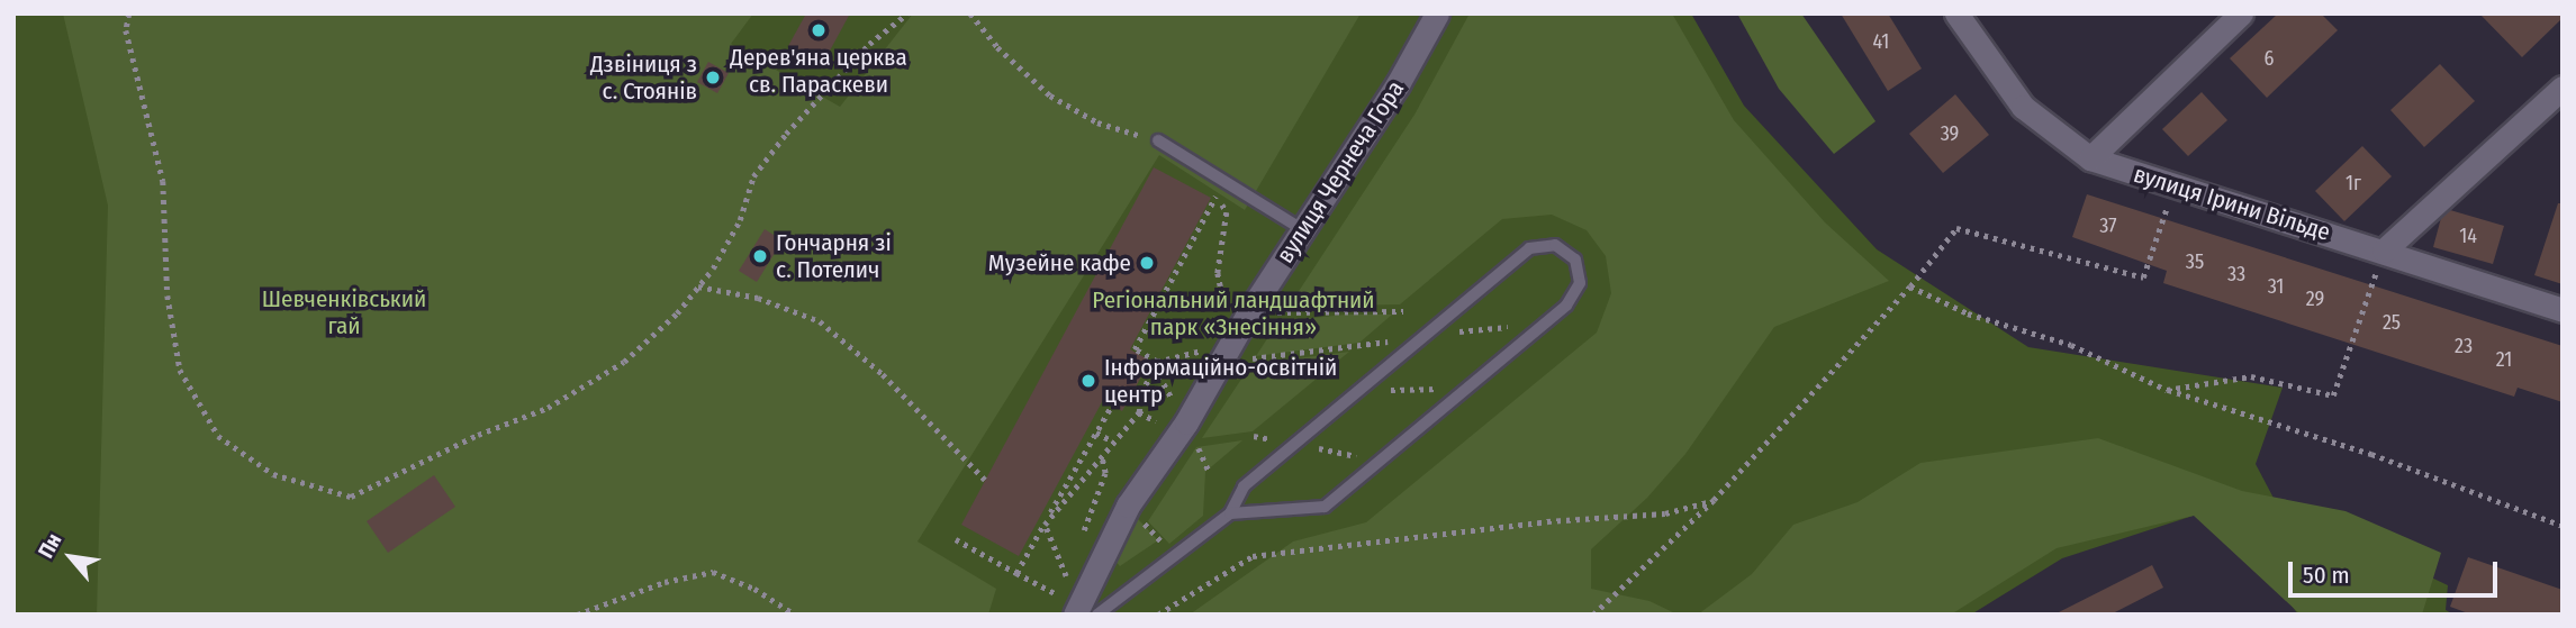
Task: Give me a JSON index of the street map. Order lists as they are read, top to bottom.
{
  "streets": {
    "street": ["вулиця Чернеча Гора", "вулиця Ірини Вільде"]
  },
  "parks": ["Шевченківський гай", "Регіональний ландшафтний парк «Знесіння»"],
  "places": [
    "Дерев'яна церква св. Параскеви",
    "Дзвіниця з с. Стоянів",
    "Гончарня зі с. Потелич",
    "Музейне кафе",
    "Інформаційно-освітній центр"
  ],
  "house_numbers": [
    "41",
    "6",
    "39",
    "1г",
    "37",
    "14",
    "35",
    "33",
    "31",
    "29",
    "25",
    "23",
    "21"
  ],
  "scale_bar": "50 m",
  "north": "top left"
}
